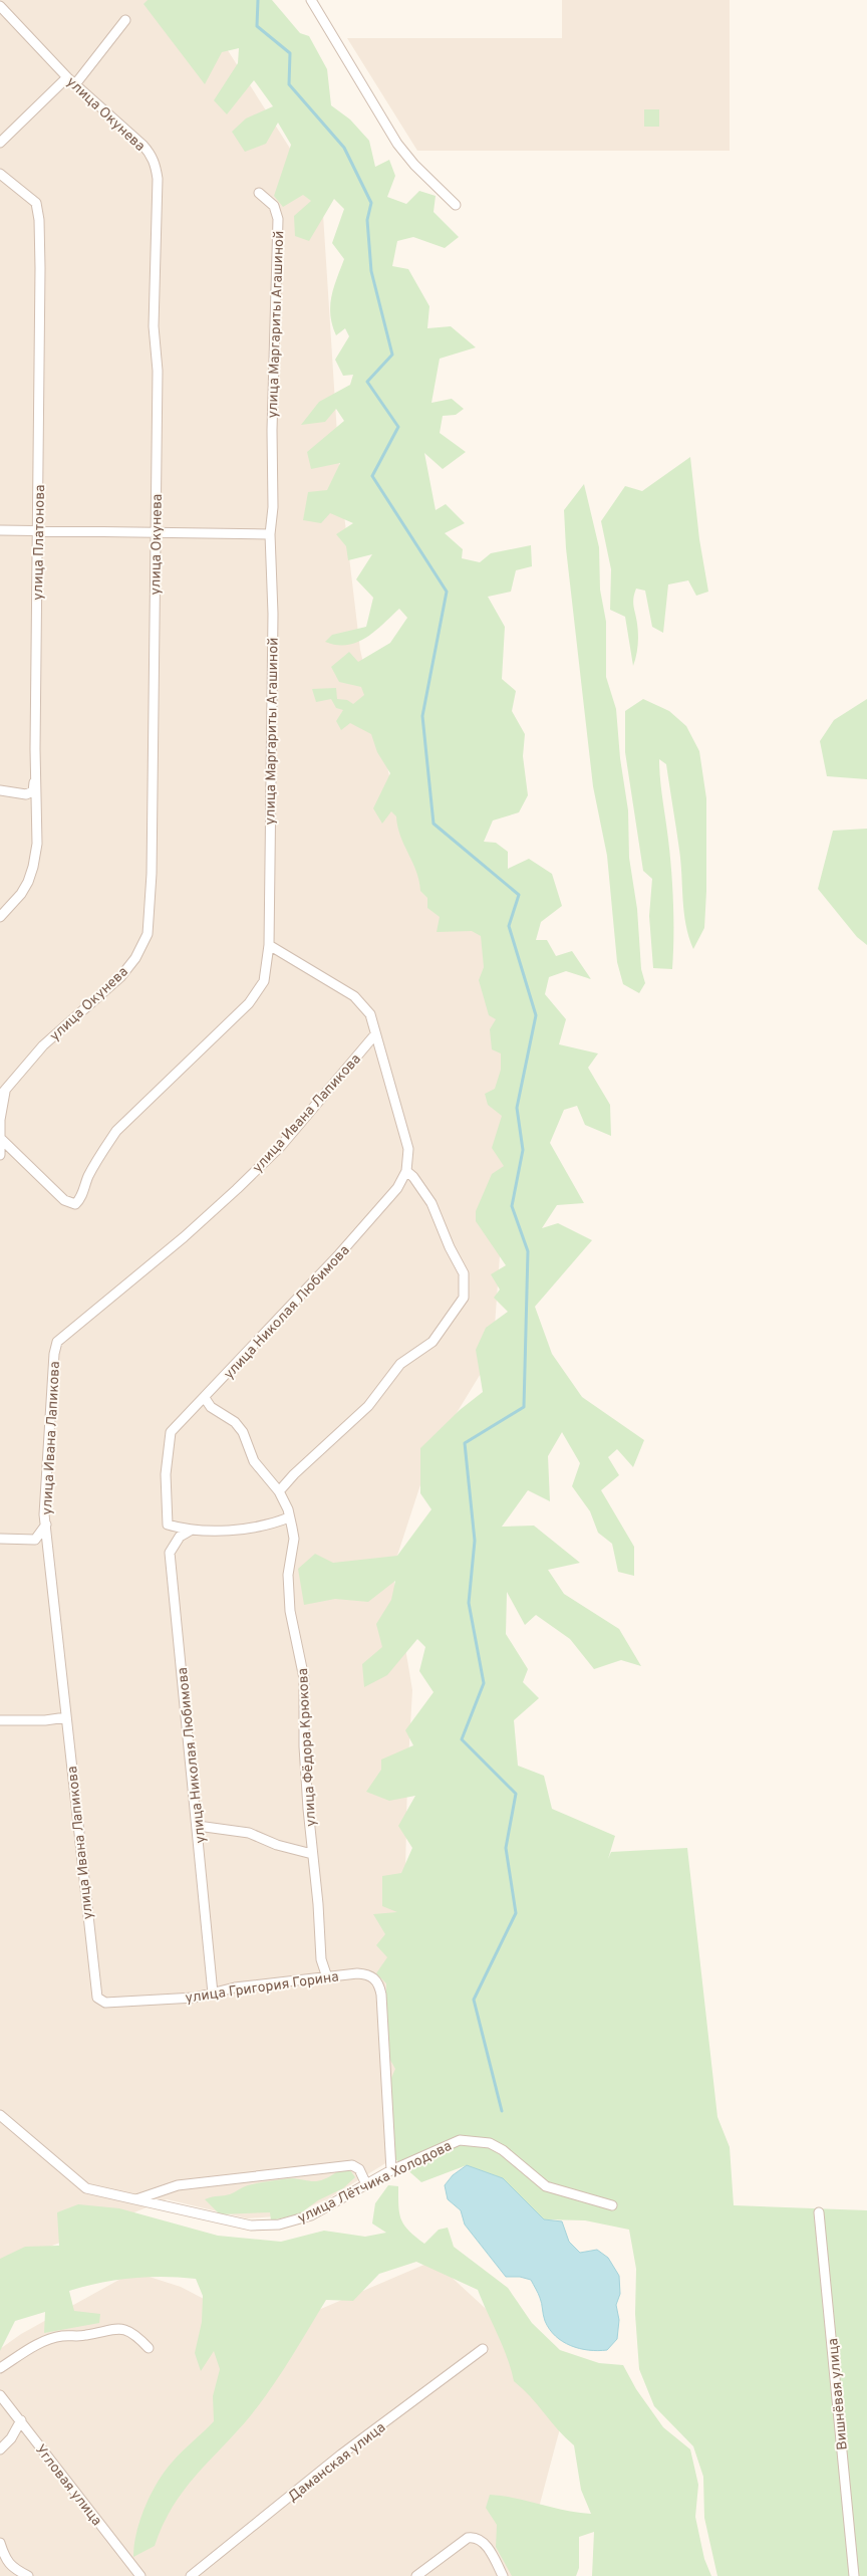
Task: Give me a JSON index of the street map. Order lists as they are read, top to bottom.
{
  "streets": {
    "street": [
      "улица Окунева",
      "улица Маргариты Агашиной",
      "улица Платонова",
      "улица Ивана Лапикова",
      "улица Николая Любимова",
      "улица Фёдора Крюкова",
      "улица Григория Горина",
      "улица Лётчика Холодова",
      "Вишнёвая улица",
      "Даманская улица",
      "Угловая улица"
    ]
  },
  "crossings": [
    ["улица Ивана Лапикова", "улица Григория Горина"],
    ["улица Николая Любимова", "улица Фёдора Крюкова"],
    ["улица Николая Любимова", "улица Григория Горина"],
    ["улица Фёдора Крюкова", "улица Григория Горина"],
    ["улица Григория Горина", "улица Лётчика Холодова"]
  ]
}
